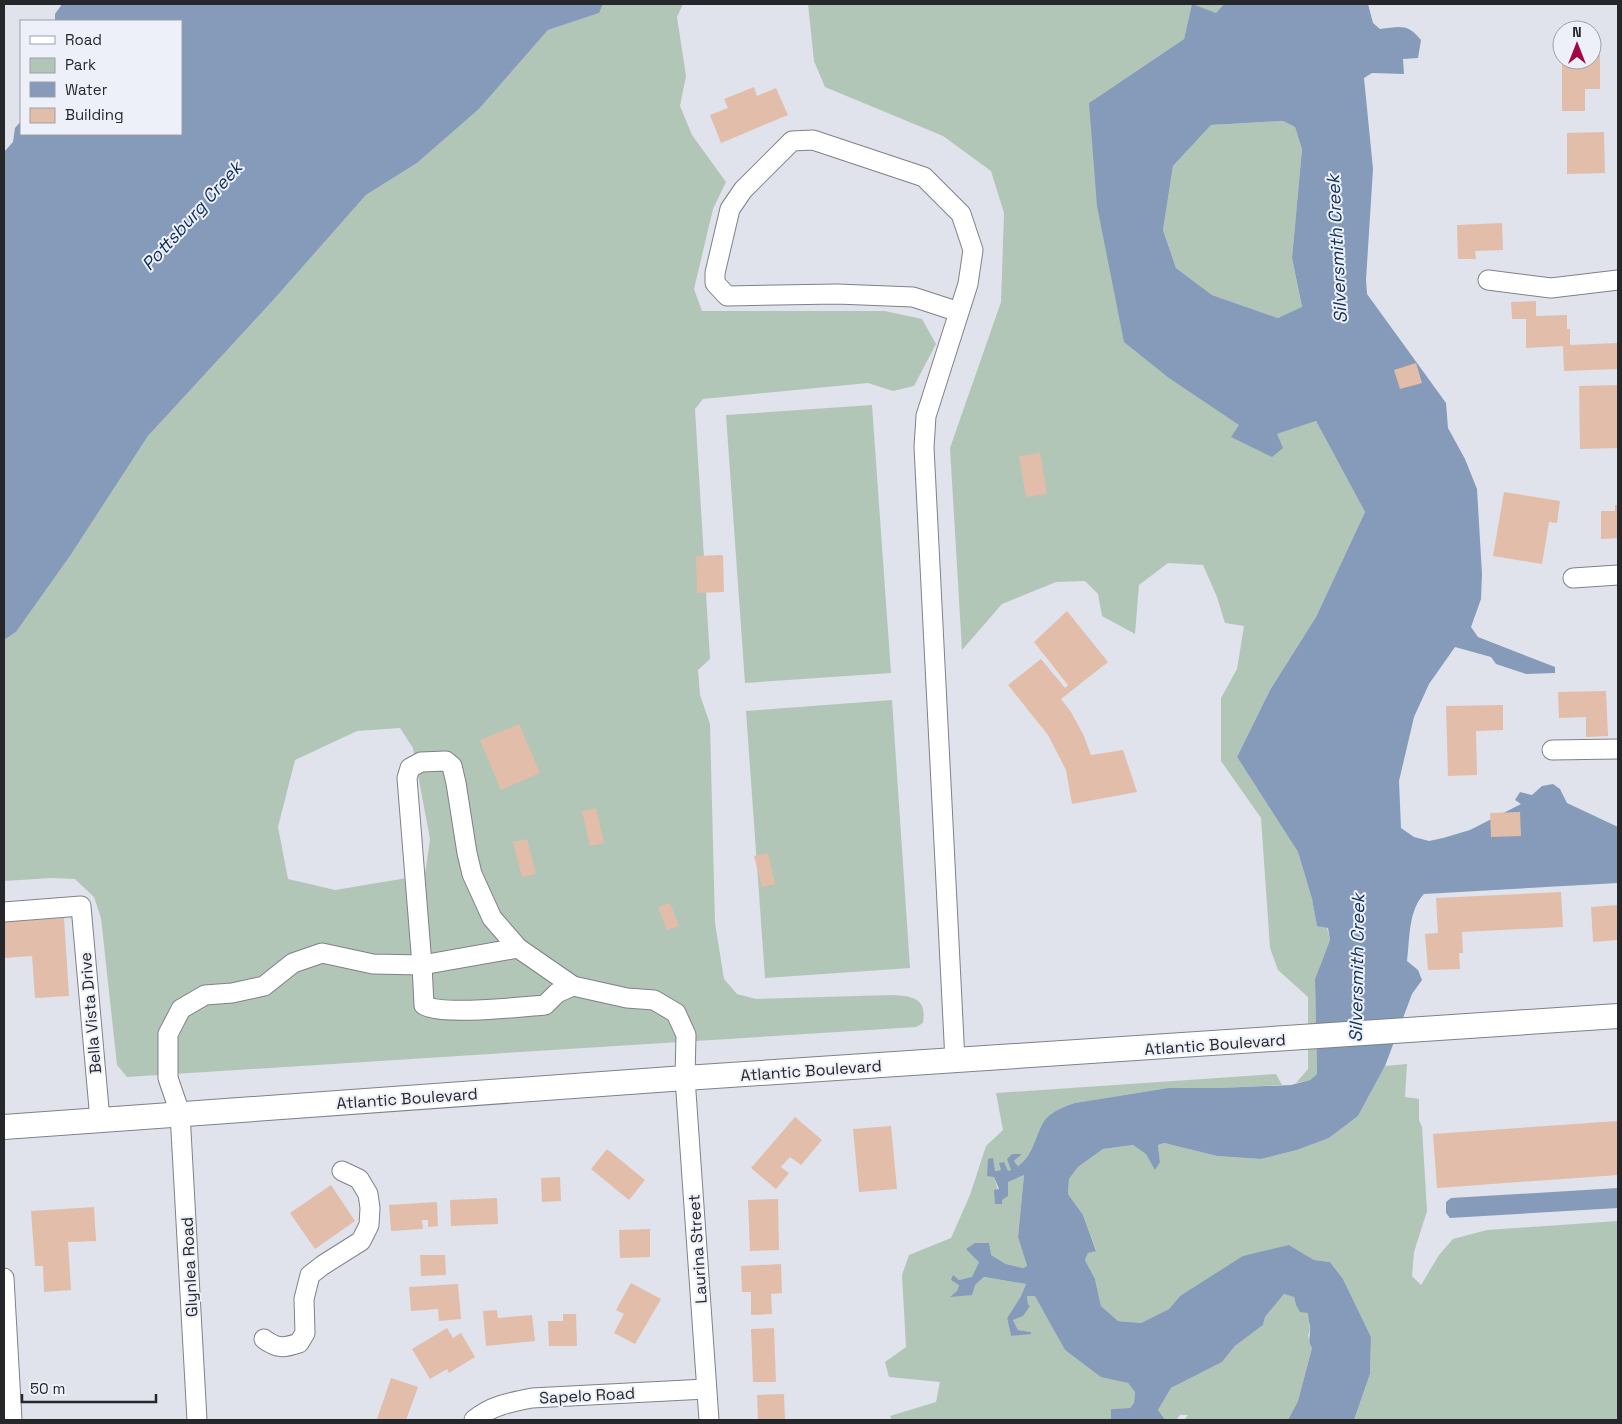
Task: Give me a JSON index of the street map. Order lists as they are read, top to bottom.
{
  "streets": {
    "main road": ["Atlantic Boulevard"],
    "street": [
      "Bella Vista Drive",
      "Laurina Street",
      "Glynlea Road",
      "Sapelo Road"
    ]
  },
  "crossings": [
    ["Bella Vista Drive", "Atlantic Boulevard"],
    ["Atlantic Boulevard", "Laurina Street"],
    ["Atlantic Boulevard", "Glynlea Road"],
    ["Laurina Street", "Sapelo Road"]
  ],
  "water": ["Pottsburg Creek", "Silversmith Creek"],
  "legend": [
    "Road",
    "Park",
    "Water",
    "Building"
  ],
  "scale_bar": "50 m",
  "north": "top"
}
